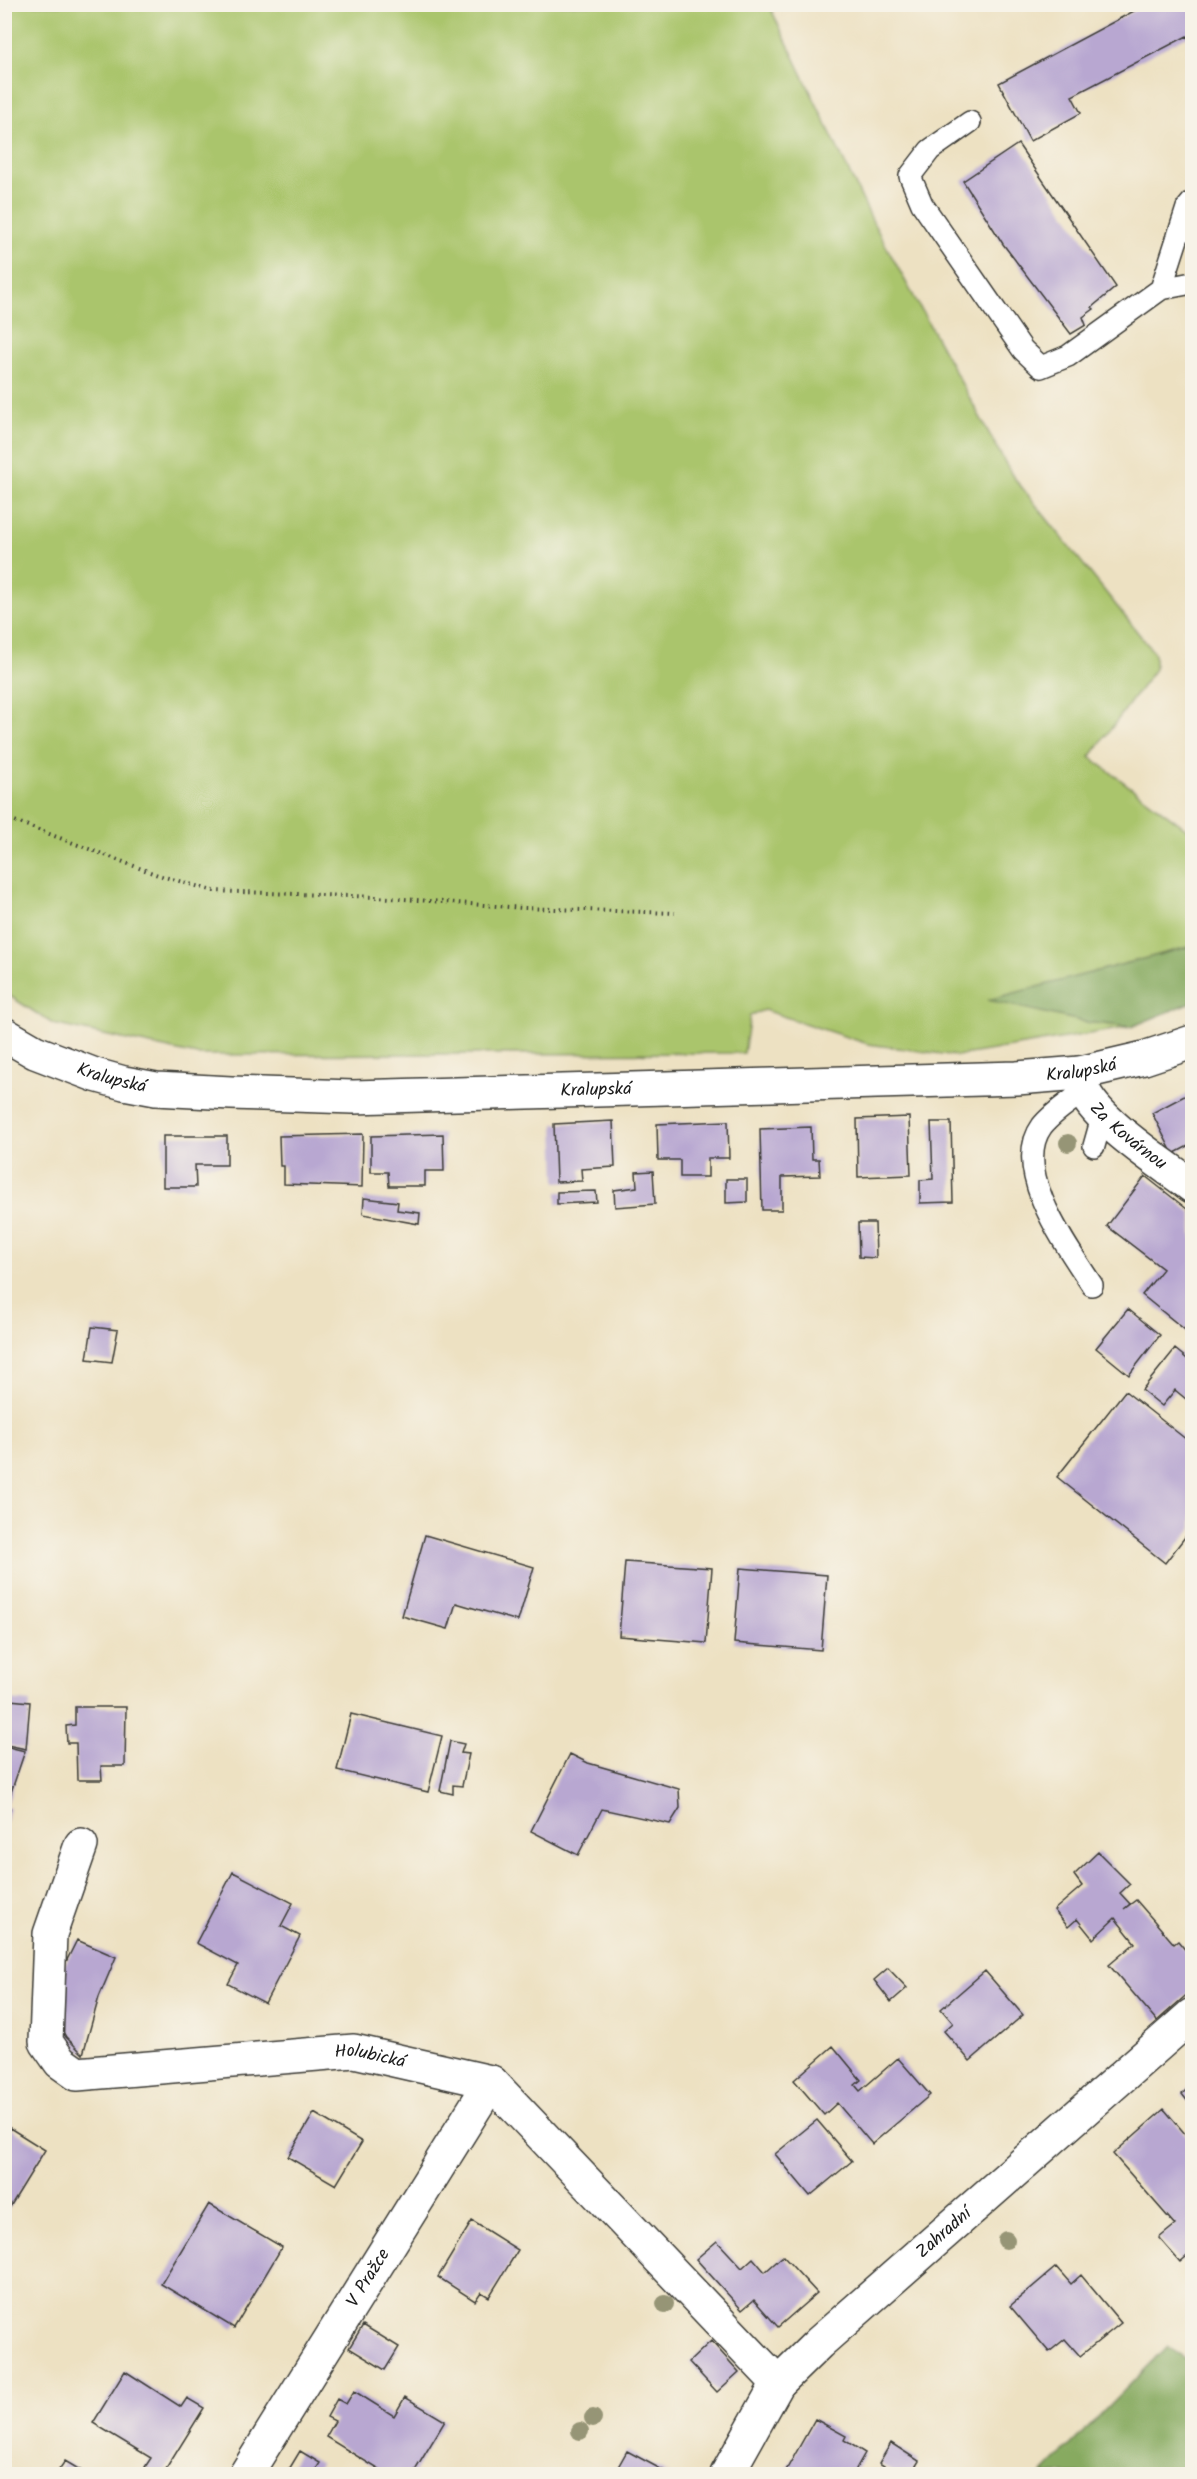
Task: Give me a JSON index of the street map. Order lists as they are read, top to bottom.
{
  "streets": {
    "street": [
      "Kralupská",
      "Za Kovárnou",
      "Holubická",
      "Zahradní",
      "V Pražce"
    ]
  },
  "crossings": [
    ["Kralupská", "Za Kovárnou"],
    ["Holubická", "V Pražce"]
  ]
}
